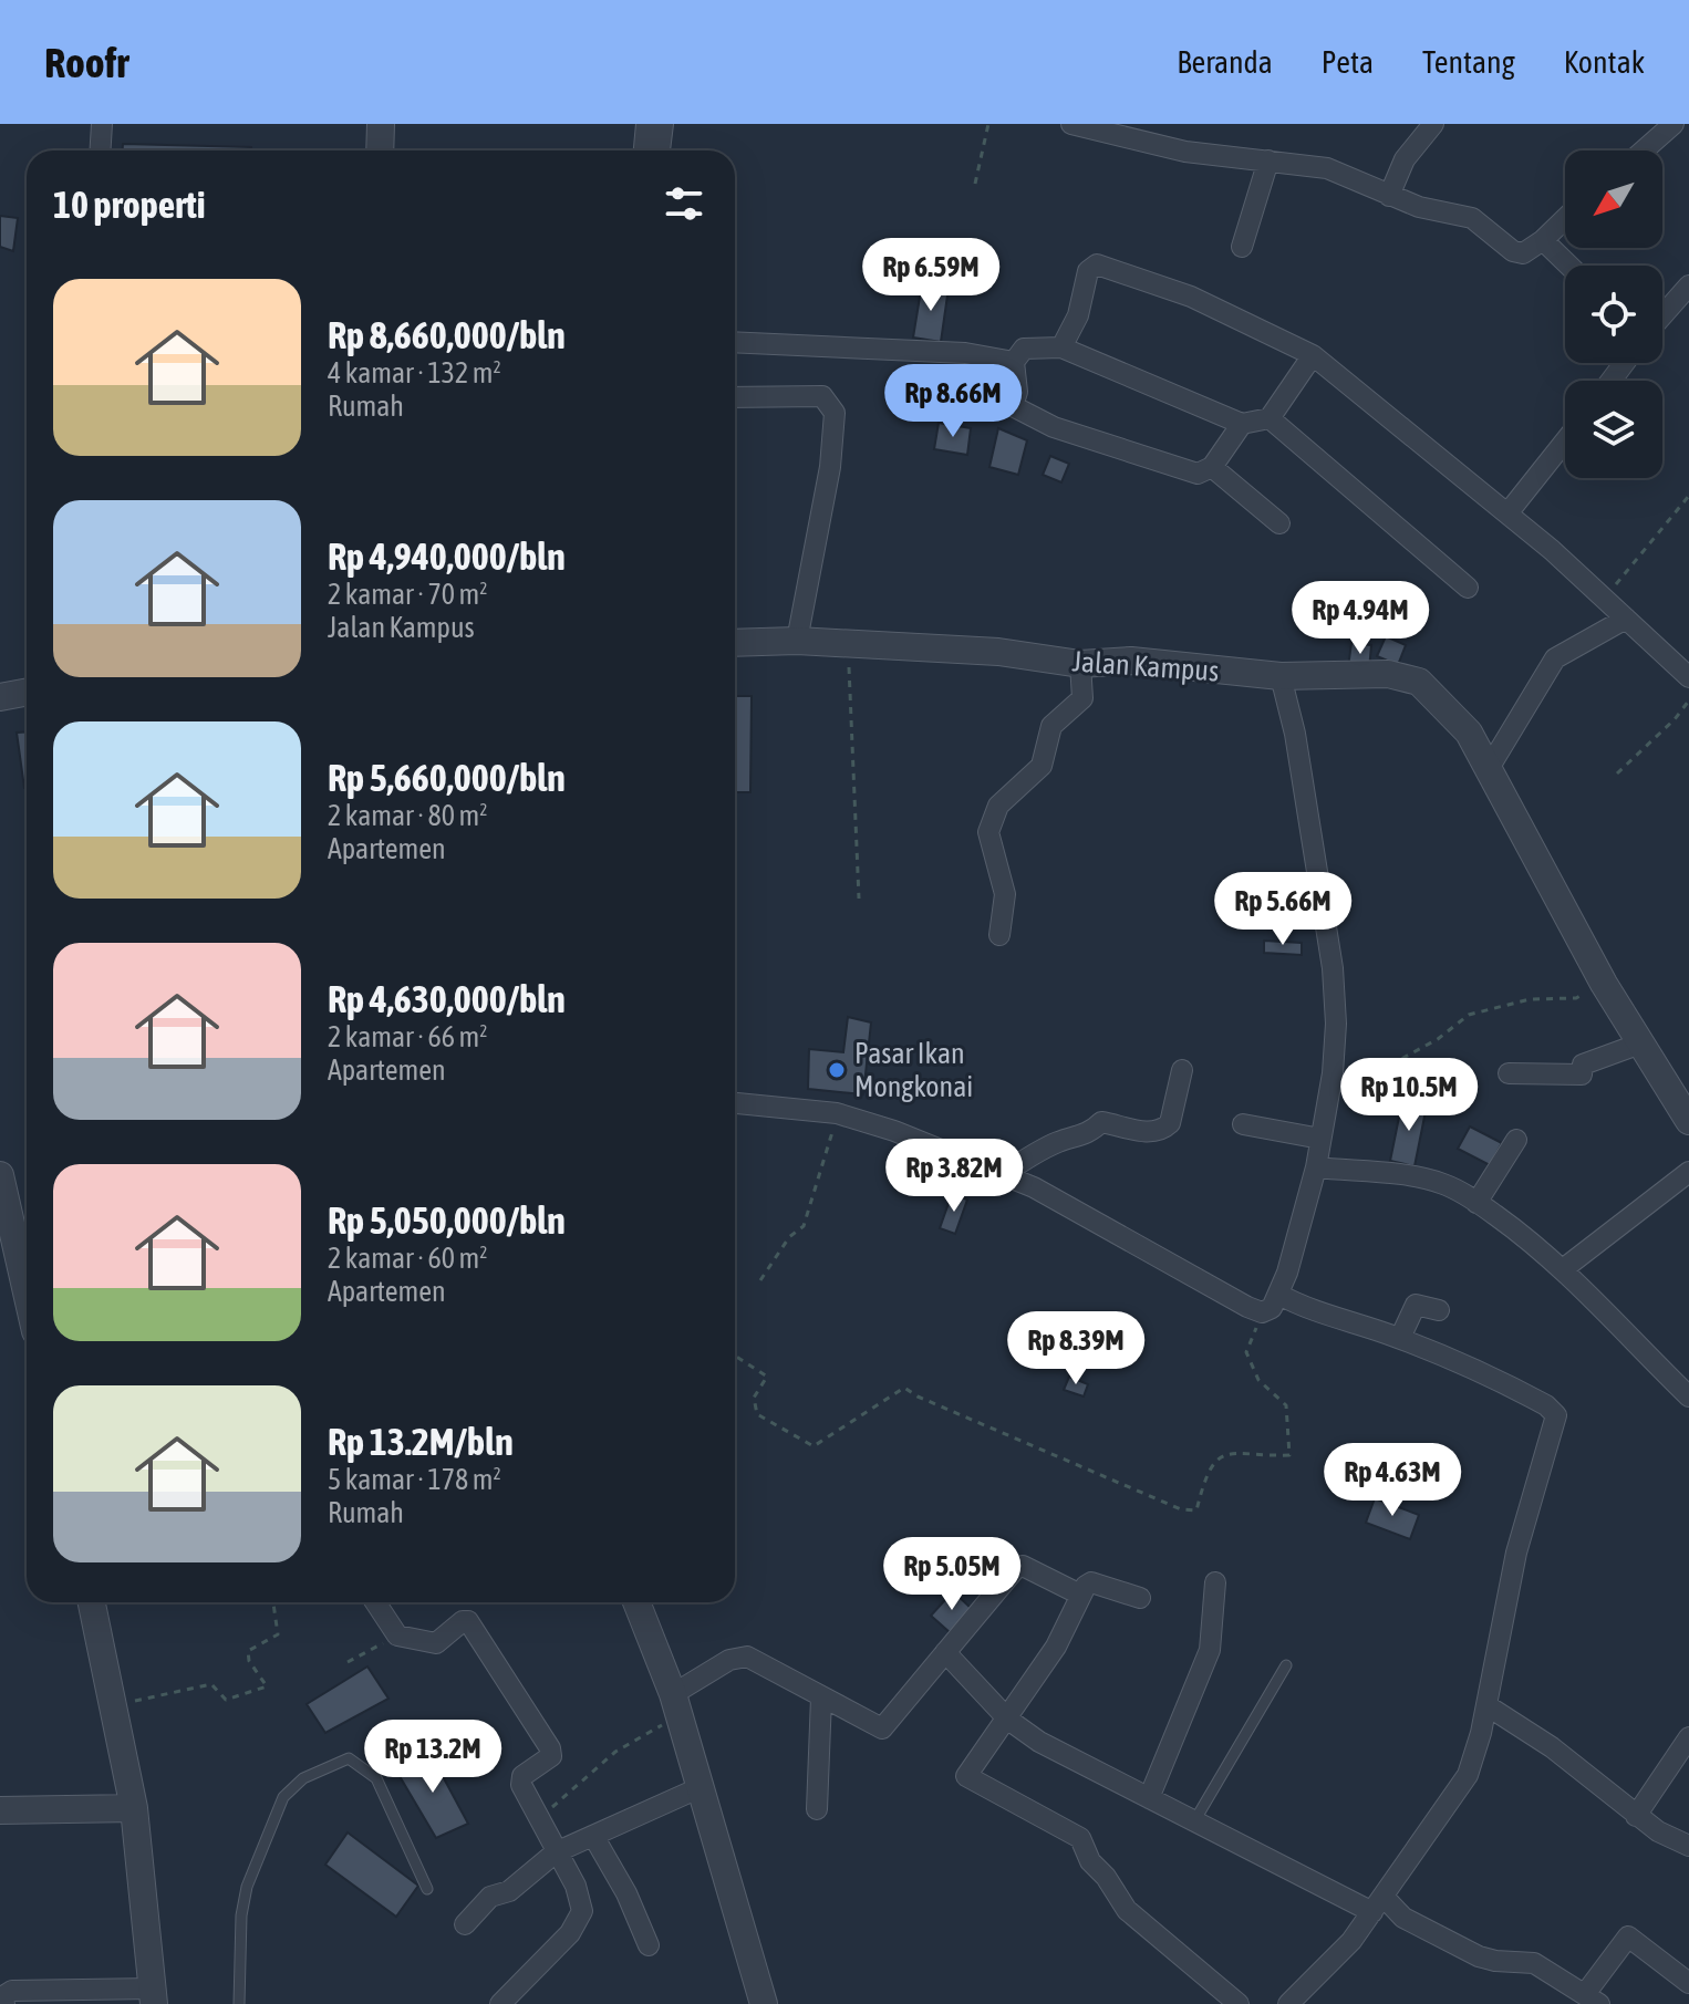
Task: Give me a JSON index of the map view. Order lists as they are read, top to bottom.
{
  "streets": {
    "street": ["Jalan Kampus"]
  },
  "places": ["Pasar Ikan Mongkonai"],
  "north": "bottom left",
  "page": {
    "header": "Roofr",
    "nav": [
      "Beranda",
      "Peta",
      "Tentang",
      "Kontak"
    ],
    "heading": "10 properti",
    "price": [
      "Rp 6.59M",
      "Rp 8.66M",
      "Rp 4.94M",
      "Rp 5.66M",
      "Rp 10.5M",
      "Rp 3.82M",
      "Rp 8.39M",
      "Rp 4.63M",
      "Rp 5.05M",
      "Rp 13.2M"
    ],
    "list": [
      {
        "name": "Rp 8,660,000/bln",
        "note": "4 kamar · 132 m² · Rumah"
      },
      {
        "name": "Rp 4,940,000/bln",
        "note": "2 kamar · 70 m² · Jalan Kampus"
      },
      {
        "name": "Rp 5,660,000/bln",
        "note": "2 kamar · 80 m² · Apartemen"
      },
      {
        "name": "Rp 4,630,000/bln",
        "note": "2 kamar · 66 m² · Apartemen"
      },
      {
        "name": "Rp 5,050,000/bln",
        "note": "2 kamar · 60 m² · Apartemen"
      },
      {
        "name": "Rp 13.2M/bln",
        "note": "5 kamar · 178 m² · Rumah"
      }
    ]
  }
}
